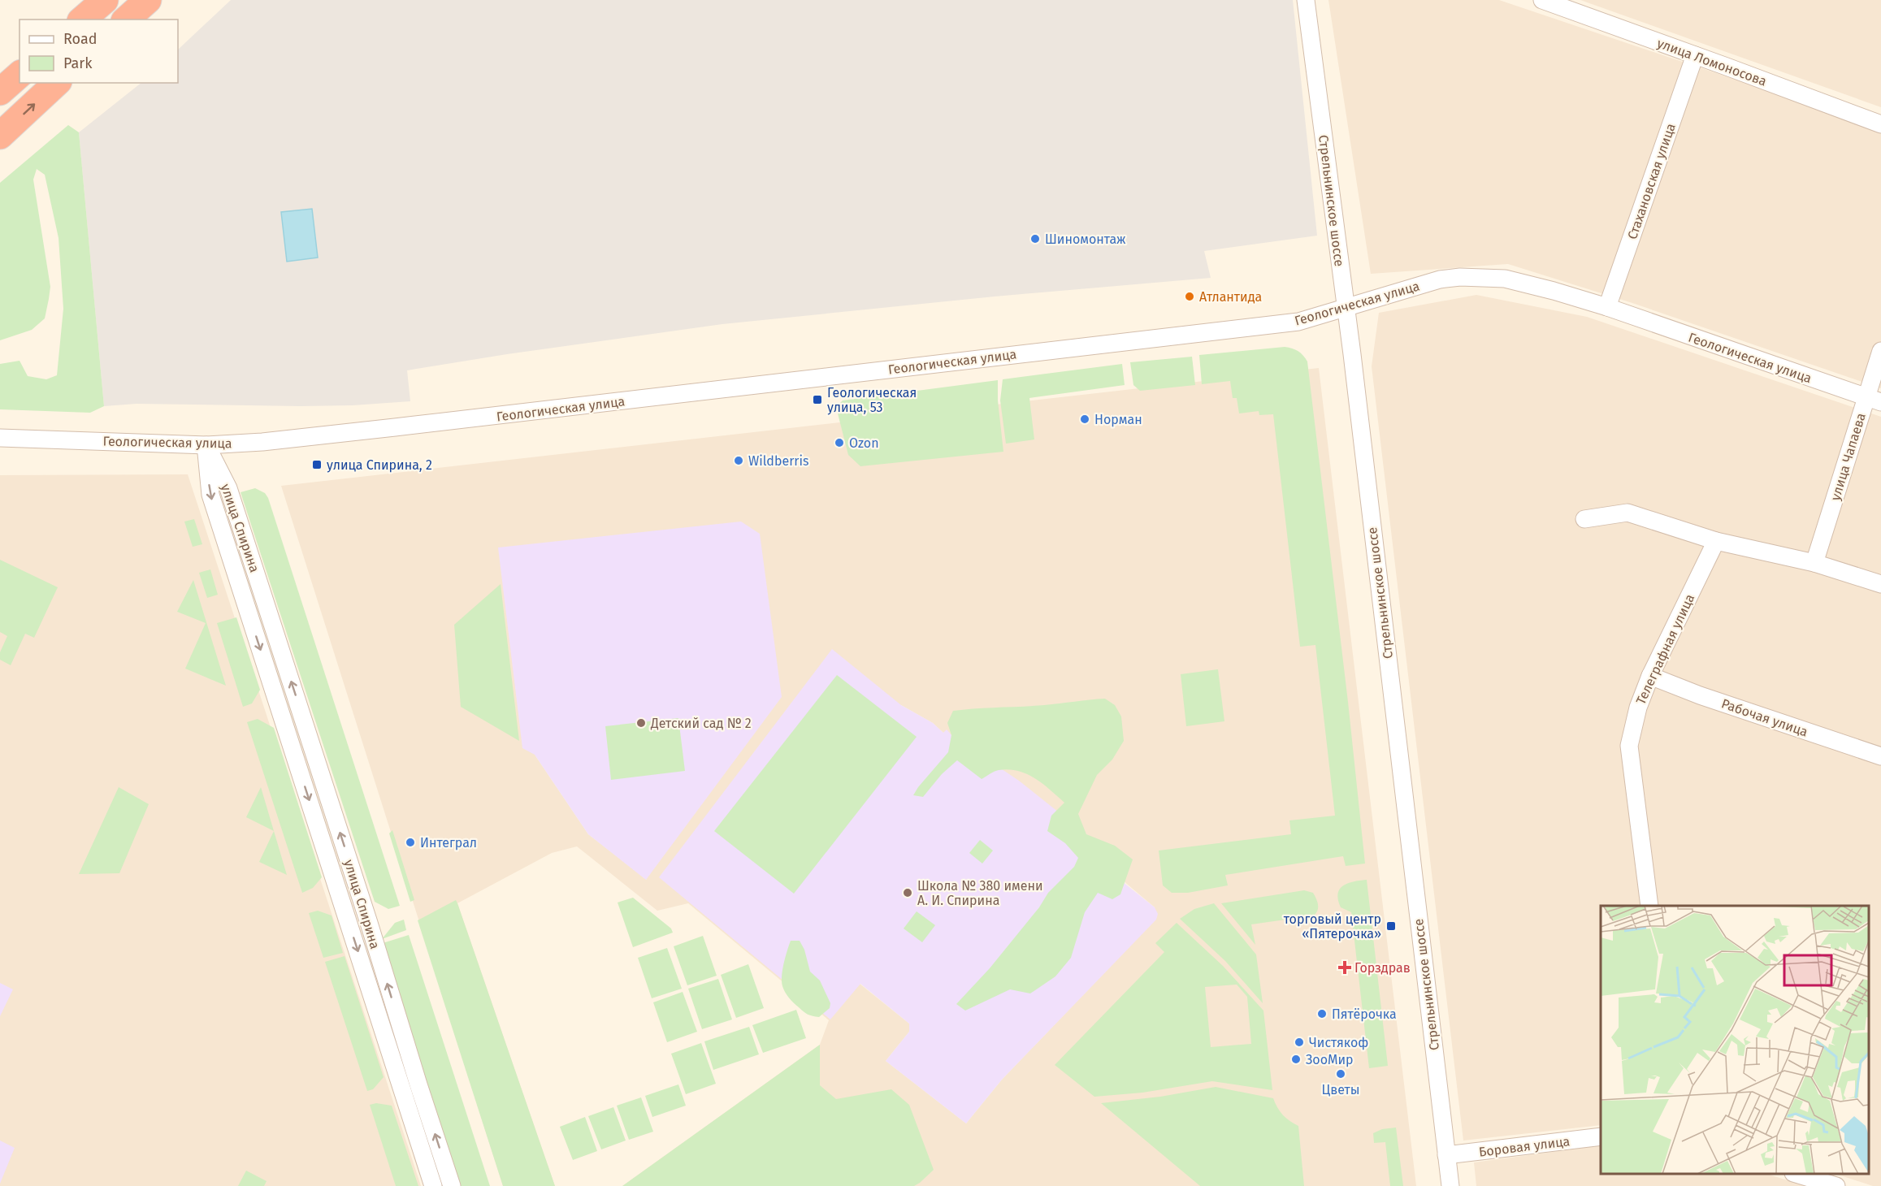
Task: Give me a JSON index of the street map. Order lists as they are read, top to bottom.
{
  "streets": {
    "street": [
      "улица Ломоносова",
      "Стахановская улица",
      "Стрельнинское шоссе",
      "Геологическая улица",
      "улица Чапаева",
      "улица Спирина",
      "Телеграфная улица",
      "Рабочая улица",
      "Боровая улица"
    ]
  },
  "crossings": [
    ["улица Ломоносова", "Стахановская улица"],
    ["Стахановская улица", "Геологическая улица"],
    ["Стрельнинское шоссе", "Геологическая улица"],
    ["Стрельнинское шоссе", "Боровая улица"],
    ["Геологическая улица", "улица Чапаева"],
    ["Геологическая улица", "улица Спирина"],
    ["Телеграфная улица", "Рабочая улица"]
  ],
  "places": {
    "other": [
      "Шиномонтаж",
      "Атлантида",
      "Норман",
      "Ozon",
      "Wildberris",
      "Детский сад № 2",
      "Интеграл",
      "Школа № 380 имени А. И. Спирина",
      "Пятёрочка",
      "Чистякоф",
      "ЗооМир",
      "Цветы"
    ],
    "transit": ["Геологическая улица, 53", "улица Спирина, 2", "торговый центр «Пятерочка»"],
    "health": ["Горздрав"]
  },
  "legend": ["Road", "Park"]
}
